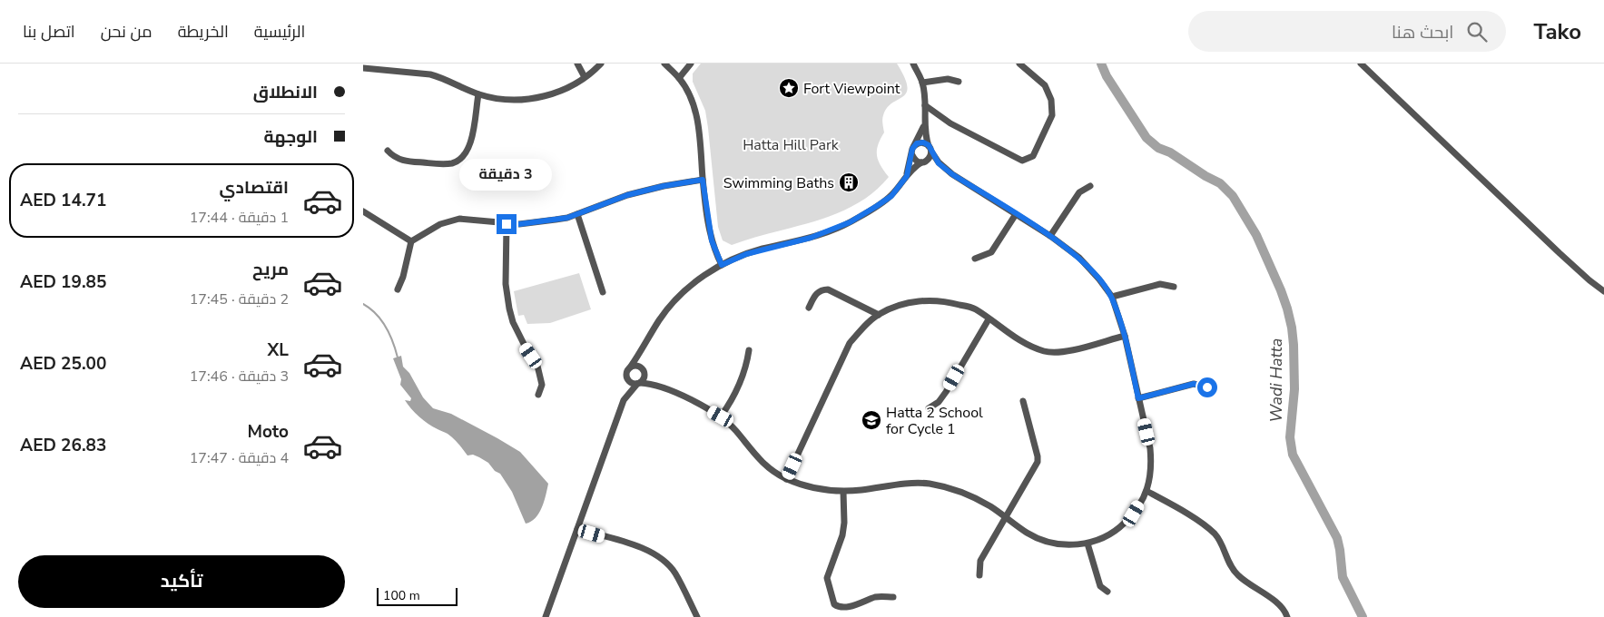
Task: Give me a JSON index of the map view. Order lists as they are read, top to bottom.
{
  "water": ["Wadi Hatta"],
  "parks": ["Hatta Hill Park"],
  "places": {
    "place": ["Fort Viewpoint"],
    "building": ["Swimming Baths"],
    "school or university": ["Hatta 2 School for Cycle 1"]
  },
  "scale_bar": "100 m",
  "page": {
    "header": "Tako",
    "search": "ابحث هنا",
    "nav": [
      "الرئيسية",
      "الخريطة",
      "من نحن",
      "اتصل بنا"
    ],
    "banner": ["الانطلاق", "الوجهة"],
    "bubble": "3 دقيقة",
    "list": [
      {
        "name": "اقتصادي",
        "note": "1 دقيقة · 17:44",
        "value": "AED 14.71"
      },
      {
        "name": "مريح",
        "note": "2 دقيقة · 17:45",
        "value": "AED 19.85"
      },
      {
        "name": "XL",
        "note": "3 دقيقة · 17:46",
        "value": "AED 25.00"
      },
      {
        "name": "Moto",
        "note": "4 دقيقة · 17:47",
        "value": "AED 26.83"
      }
    ],
    "buttons": "تأكيد",
    "scale": "100 m"
  }
}
